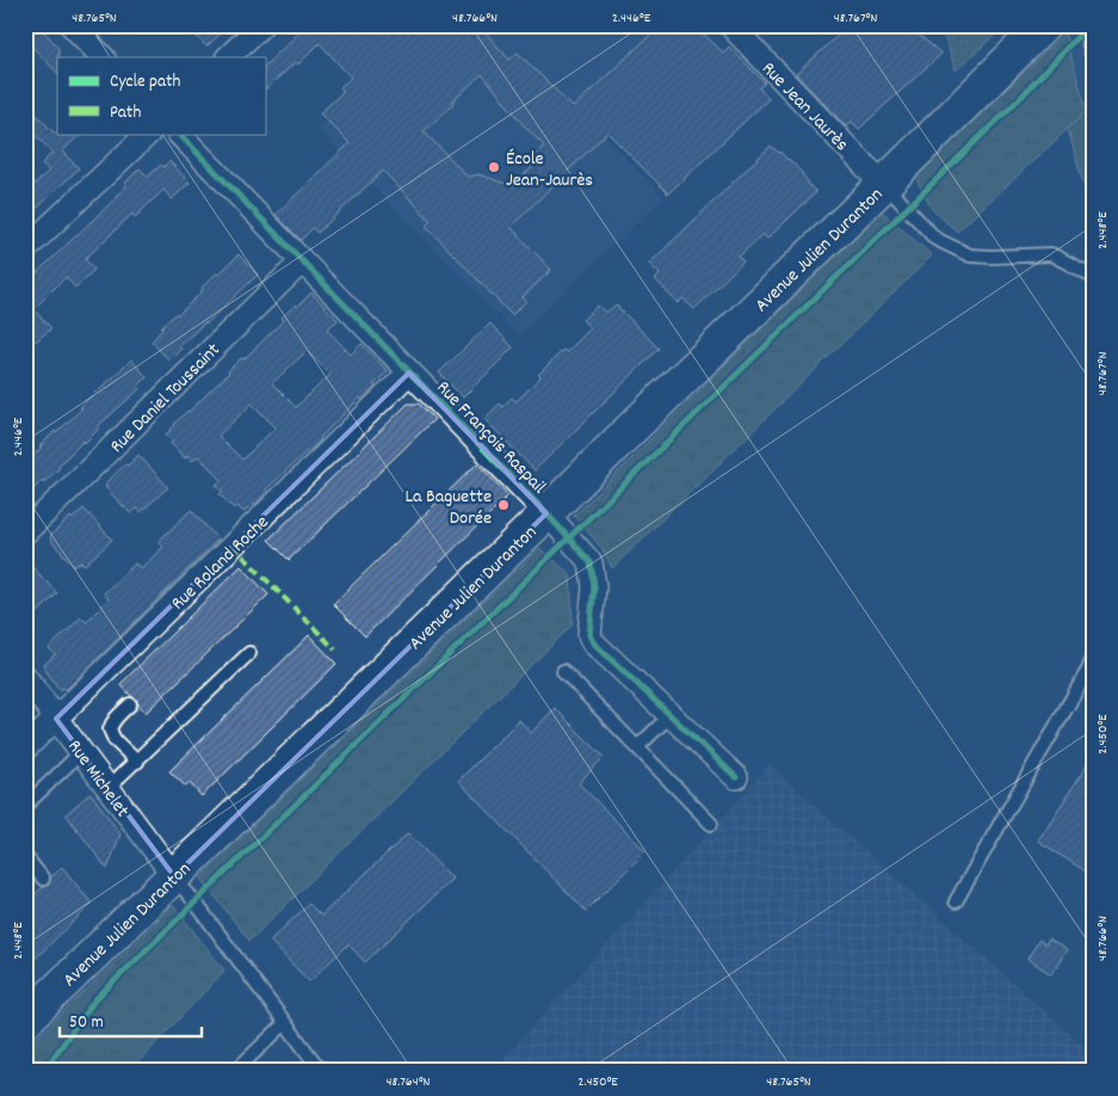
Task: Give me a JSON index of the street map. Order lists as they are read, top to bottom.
{
  "streets": {
    "main road": ["Avenue Julien Duranton"],
    "street": [
      "Rue Jean Jaurès",
      "Rue Daniel Toussaint",
      "Rue François Raspail",
      "Rue Roland Roche",
      "Rue Michelet"
    ]
  },
  "crossings": [
    ["Rue Jean Jaurès", "Avenue Julien Duranton"],
    ["Avenue Julien Duranton", "Rue François Raspail"],
    ["Avenue Julien Duranton", "Rue Michelet"],
    ["Rue Daniel Toussaint", "Rue François Raspail"],
    ["Rue François Raspail", "Rue Roland Roche"],
    ["Rue Roland Roche", "Rue Michelet"]
  ],
  "places": ["École Jean-Jaurès", "La Baguette Dorée"],
  "legend": ["Cycle path", "Path"],
  "scale_bar": "50 m",
  "coordinates": [
    "48.765°N",
    "48.766°N",
    "2.446°E",
    "48.767°N",
    "2.448°E",
    "2.450°E",
    "48.764°N"
  ]
}
